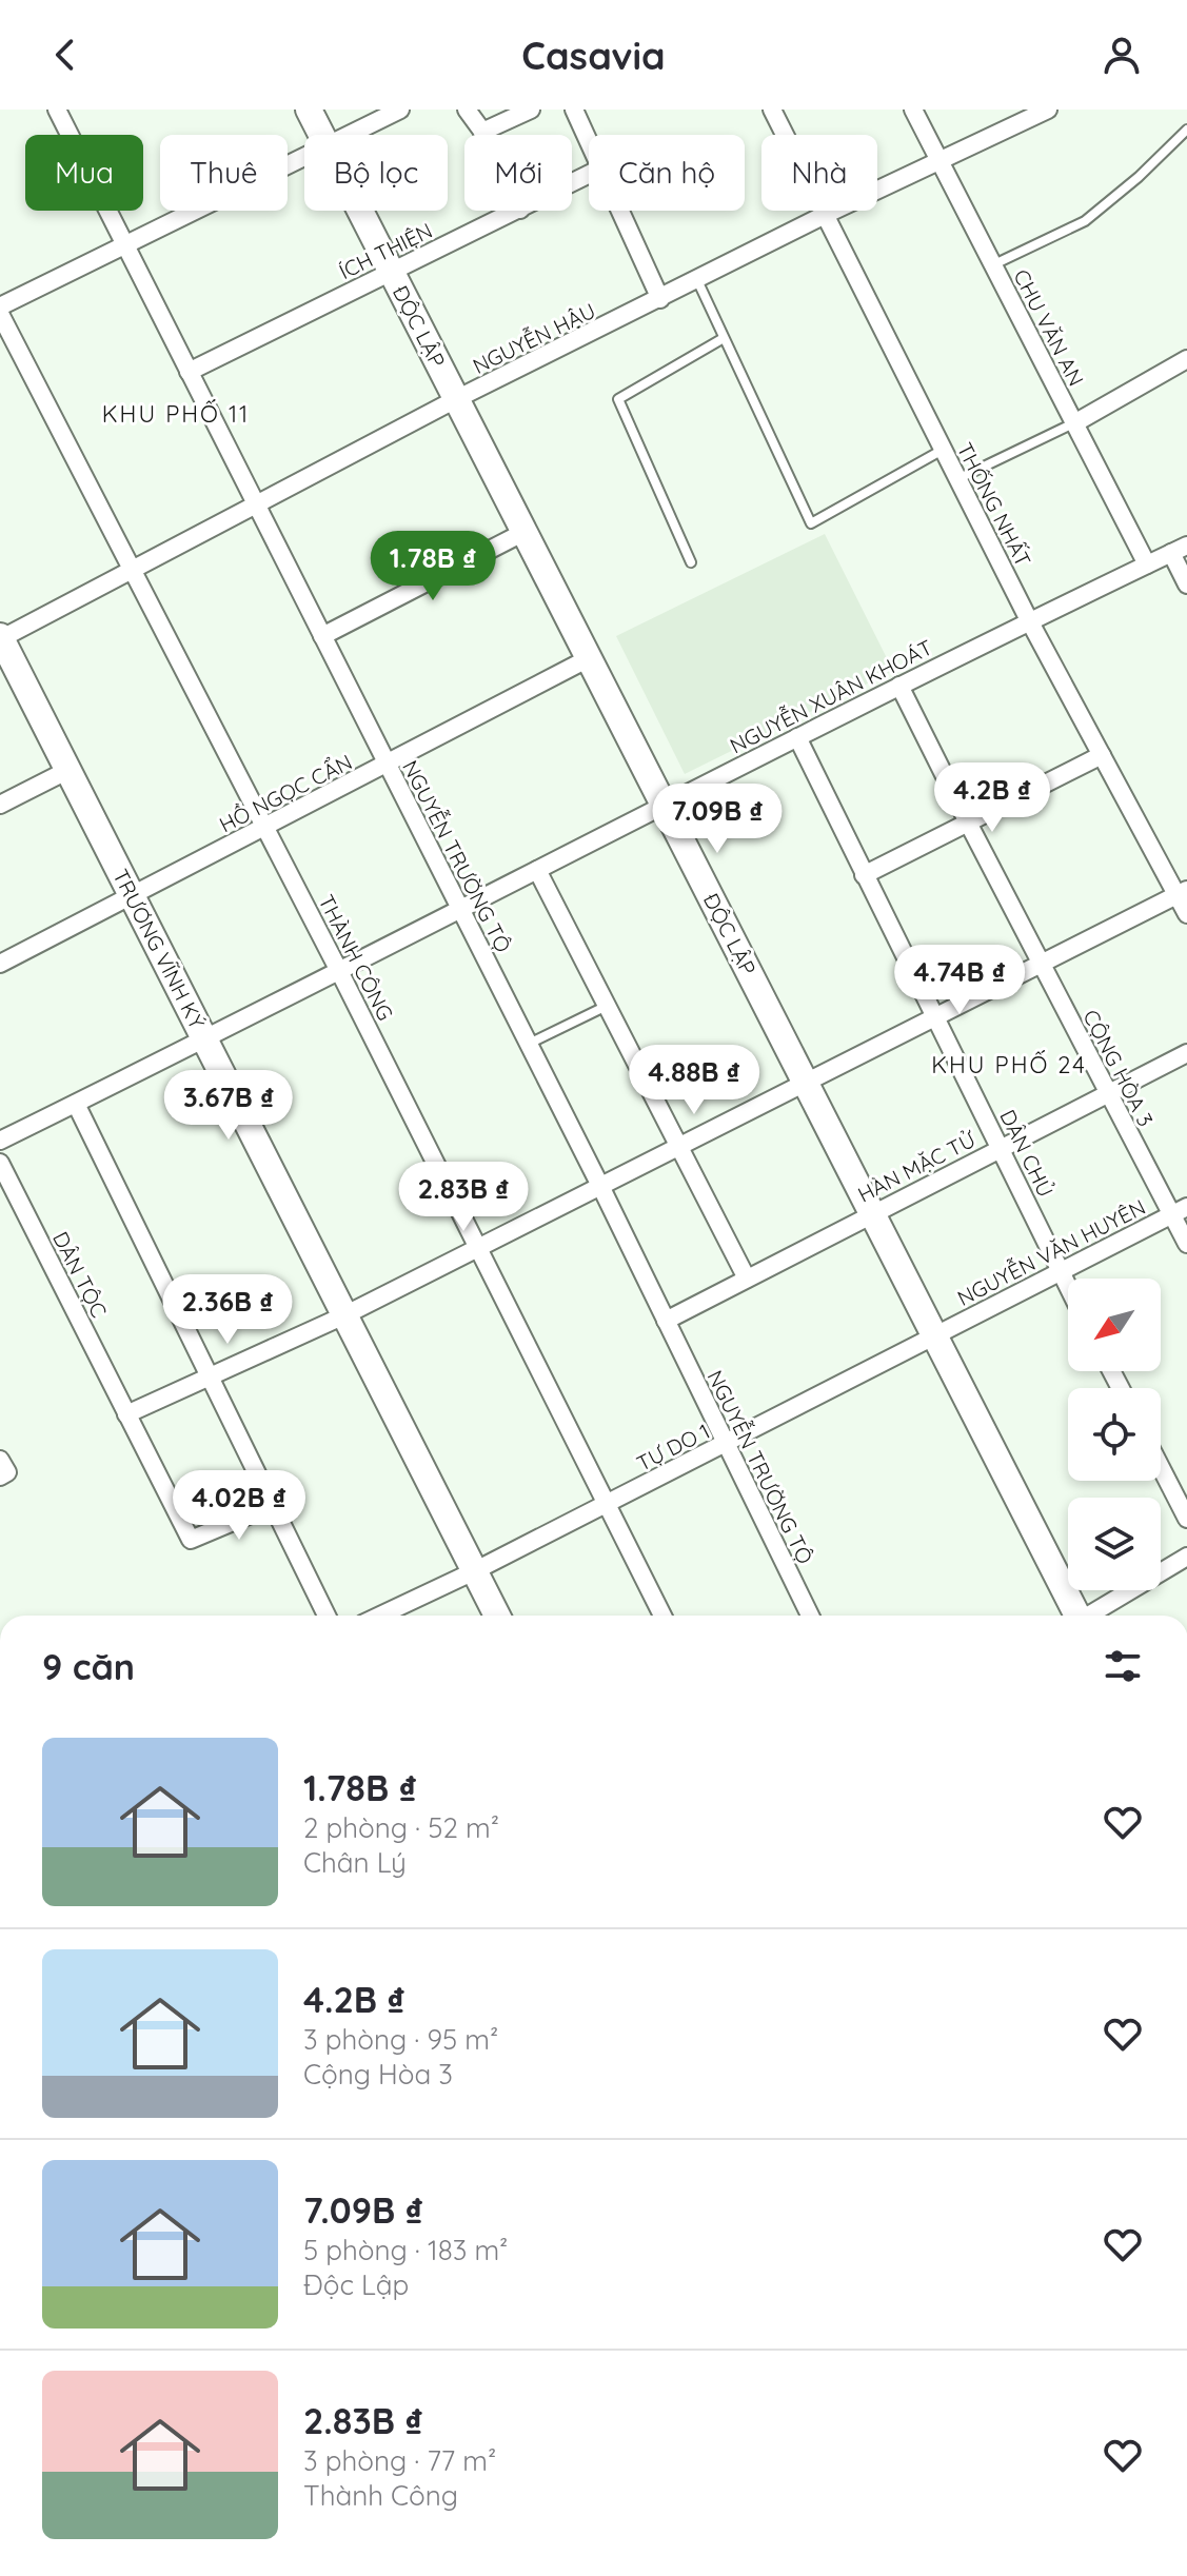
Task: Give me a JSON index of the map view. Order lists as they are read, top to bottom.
{
  "streets": {
    "street": [
      "ÍCH THIỆN",
      "ĐỘC LẬP",
      "CHU VĂN AN",
      "NGUYỄN HẬU",
      "THỐNG NHẤT",
      "NGUYỄN XUÂN KHOÁT",
      "HỒ NGỌC CẨN",
      "NGUYỄN TRƯỜNG TỘ",
      "TRƯƠNG VĨNH KÝ",
      "THÀNH CÔNG",
      "CỘNG HÒA 3",
      "DÂN CHỦ",
      "HÀN MẶC TỬ",
      "NGUYỄN VĂN HUYÊN",
      "DÂN TỘC",
      "TỰ DO 1"
    ]
  },
  "crossings": [
    ["ÍCH THIỆN", "ĐỘC LẬP"],
    ["ÍCH THIỆN", "NGUYỄN TRƯỜNG TỘ"],
    ["ĐỘC LẬP", "NGUYỄN HẬU"],
    ["ĐỘC LẬP", "NGUYỄN XUÂN KHOÁT"],
    ["ĐỘC LẬP", "HỒ NGỌC CẨN"],
    ["ĐỘC LẬP", "HÀN MẶC TỬ"],
    ["ĐỘC LẬP", "NGUYỄN VĂN HUYÊN"],
    ["ĐỘC LẬP", "TỰ DO 1"],
    ["CHU VĂN AN", "NGUYỄN HẬU"],
    ["CHU VĂN AN", "NGUYỄN XUÂN KHOÁT"],
    ["NGUYỄN HẬU", "THỐNG NHẤT"],
    ["NGUYỄN HẬU", "NGUYỄN TRƯỜNG TỘ"],
    ["NGUYỄN HẬU", "TRƯƠNG VĨNH KÝ"],
    ["NGUYỄN HẬU", "THÀNH CÔNG"],
    ["THỐNG NHẤT", "NGUYỄN XUÂN KHOÁT"],
    ["NGUYỄN XUÂN KHOÁT", "NGUYỄN TRƯỜNG TỘ"],
    ["NGUYỄN XUÂN KHOÁT", "TRƯƠNG VĨNH KÝ"],
    ["NGUYỄN XUÂN KHOÁT", "THÀNH CÔNG"],
    ["NGUYỄN XUÂN KHOÁT", "CỘNG HÒA 3"],
    ["NGUYỄN XUÂN KHOÁT", "DÂN CHỦ"],
    ["HỒ NGỌC CẨN", "NGUYỄN TRƯỜNG TỘ"],
    ["HỒ NGỌC CẨN", "TRƯƠNG VĨNH KÝ"],
    ["HỒ NGỌC CẨN", "THÀNH CÔNG"],
    ["NGUYỄN TRƯỜNG TỘ", "HÀN MẶC TỬ"],
    ["NGUYỄN TRƯỜNG TỘ", "TỰ DO 1"],
    ["TRƯƠNG VĨNH KÝ", "TỰ DO 1"],
    ["THÀNH CÔNG", "TỰ DO 1"],
    ["CỘNG HÒA 3", "HÀN MẶC TỬ"],
    ["CỘNG HÒA 3", "NGUYỄN VĂN HUYÊN"],
    ["DÂN CHỦ", "HÀN MẶC TỬ"],
    ["DÂN CHỦ", "NGUYỄN VĂN HUYÊN"],
    ["NGUYỄN VĂN HUYÊN", "TỰ DO 1"]
  ],
  "districts": ["KHU PHỐ 11", "KHU PHỐ 24"],
  "north": "bottom left",
  "page": {
    "header": "Casavia",
    "chip": [
      "Mua",
      "Thuê",
      "Bộ lọc",
      "Mới",
      "Căn hộ",
      "Nhà"
    ],
    "price": [
      "1.78B ₫",
      "4.2B ₫",
      "7.09B ₫",
      "4.74B ₫",
      "4.88B ₫",
      "3.67B ₫",
      "2.83B ₫",
      "2.36B ₫",
      "4.02B ₫"
    ],
    "heading": "9 căn",
    "list": [
      {
        "name": "1.78B ₫",
        "note": "2 phòng · 52 m² · Chân Lý"
      },
      {
        "name": "4.2B ₫",
        "note": "3 phòng · 95 m² · Cộng Hòa 3"
      },
      {
        "name": "7.09B ₫",
        "note": "5 phòng · 183 m² · Độc Lập"
      },
      {
        "name": "2.83B ₫",
        "note": "3 phòng · 77 m² · Thành Công"
      }
    ]
  }
}
